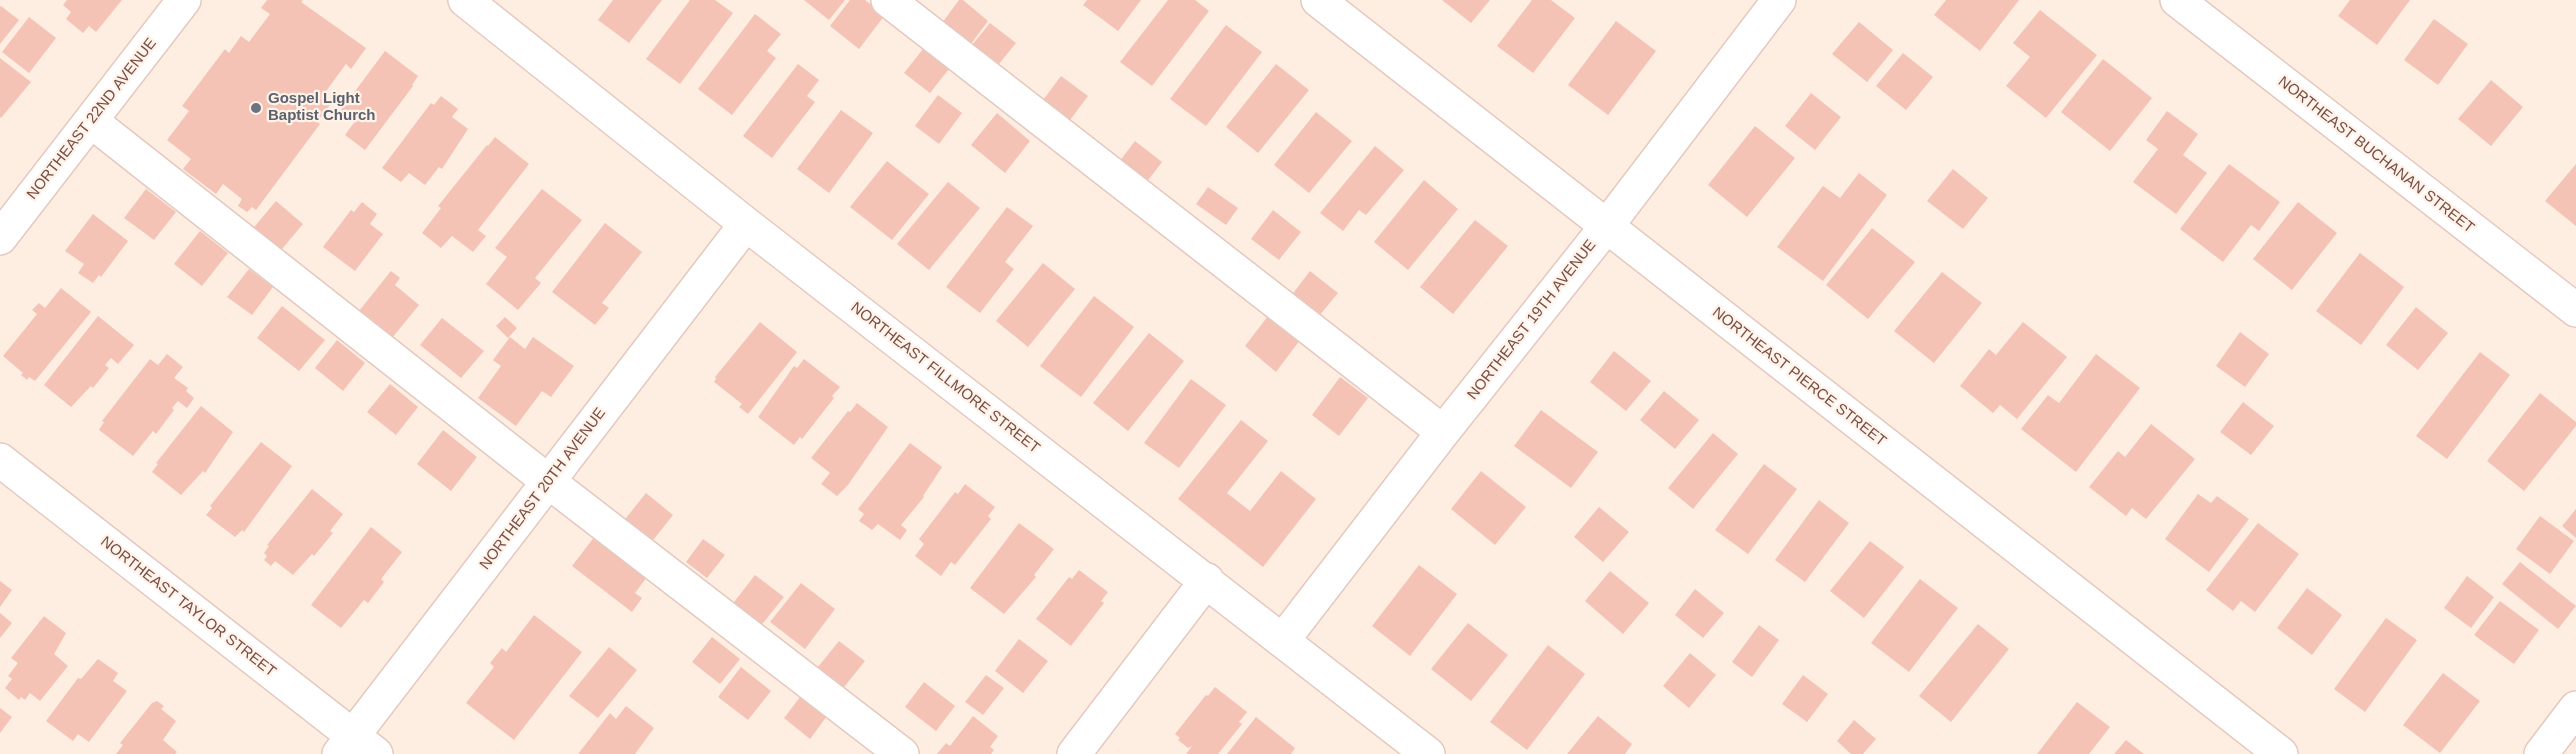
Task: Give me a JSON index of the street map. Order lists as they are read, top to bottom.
{
  "streets": {
    "street": [
      "NORTHEAST 22ND AVENUE",
      "NORTHEAST BUCHANAN STREET",
      "NORTHEAST 19TH AVENUE",
      "NORTHEAST PIERCE STREET",
      "NORTHEAST FILLMORE STREET",
      "NORTHEAST 20TH AVENUE",
      "NORTHEAST TAYLOR STREET"
    ]
  },
  "crossings": [
    ["NORTHEAST 19TH AVENUE", "NORTHEAST PIERCE STREET"],
    ["NORTHEAST 19TH AVENUE", "NORTHEAST FILLMORE STREET"],
    ["NORTHEAST FILLMORE STREET", "NORTHEAST 20TH AVENUE"],
    ["NORTHEAST 20TH AVENUE", "NORTHEAST TAYLOR STREET"]
  ],
  "places": ["Gospel Light Baptist Church"]
}
